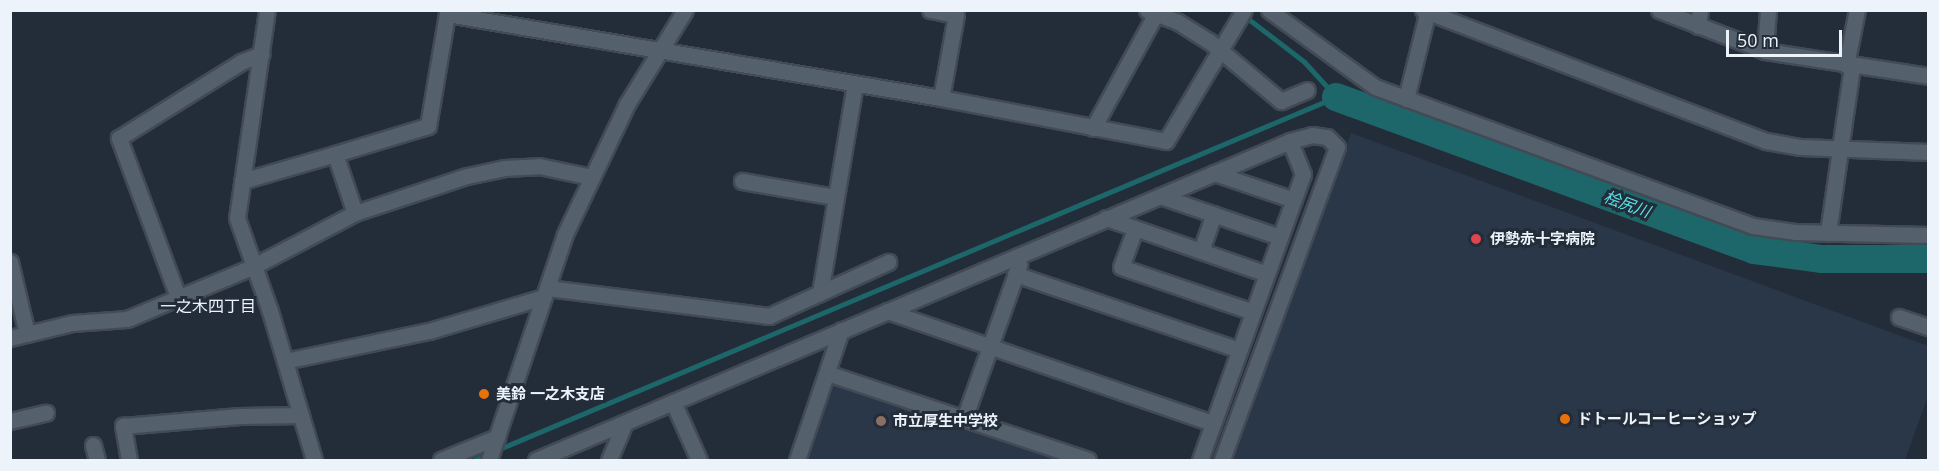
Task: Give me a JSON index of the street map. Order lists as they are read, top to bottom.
{
  "districts": ["一之木四丁目"],
  "water": ["桧尻川"],
  "places": [
    "伊勢赤十字病院",
    "美鈴 一之木支店",
    "ドトールコーヒーショップ",
    "市立厚生中学校"
  ],
  "scale_bar": "50 m"
}
